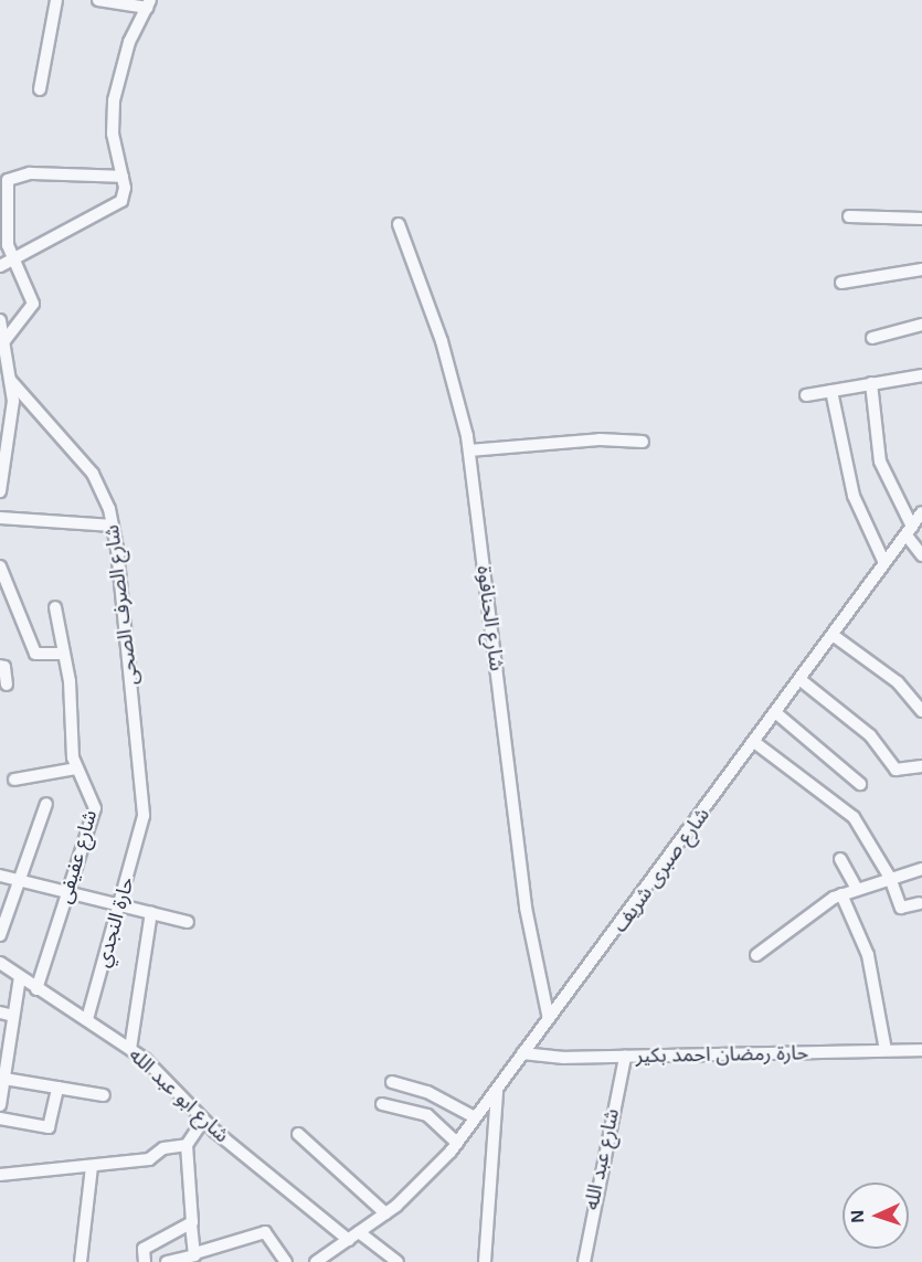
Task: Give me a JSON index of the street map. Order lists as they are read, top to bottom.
{
  "streets": {
    "street": [
      "شارع الصرف الصحى",
      "شارع الحنافوة",
      "شارع عفيفى",
      "شارع صبرى شريف",
      "حارة النجدي",
      "حارة رمضان احمد بكير",
      "شارع ابو عبد الله",
      "شارع عبد الله"
    ]
  },
  "crossings": [
    ["شارع الصرف الصحى", "حارة النجدي"],
    ["شارع الحنافوة", "شارع صبرى شريف"],
    ["شارع عفيفى", "شارع ابو عبد الله"],
    ["شارع صبرى شريف", "حارة رمضان احمد بكير"],
    ["شارع صبرى شريف", "شارع ابو عبد الله"],
    ["حارة النجدي", "شارع ابو عبد الله"],
    ["حارة رمضان احمد بكير", "شارع عبد الله"]
  ],
  "north": "left"
}
